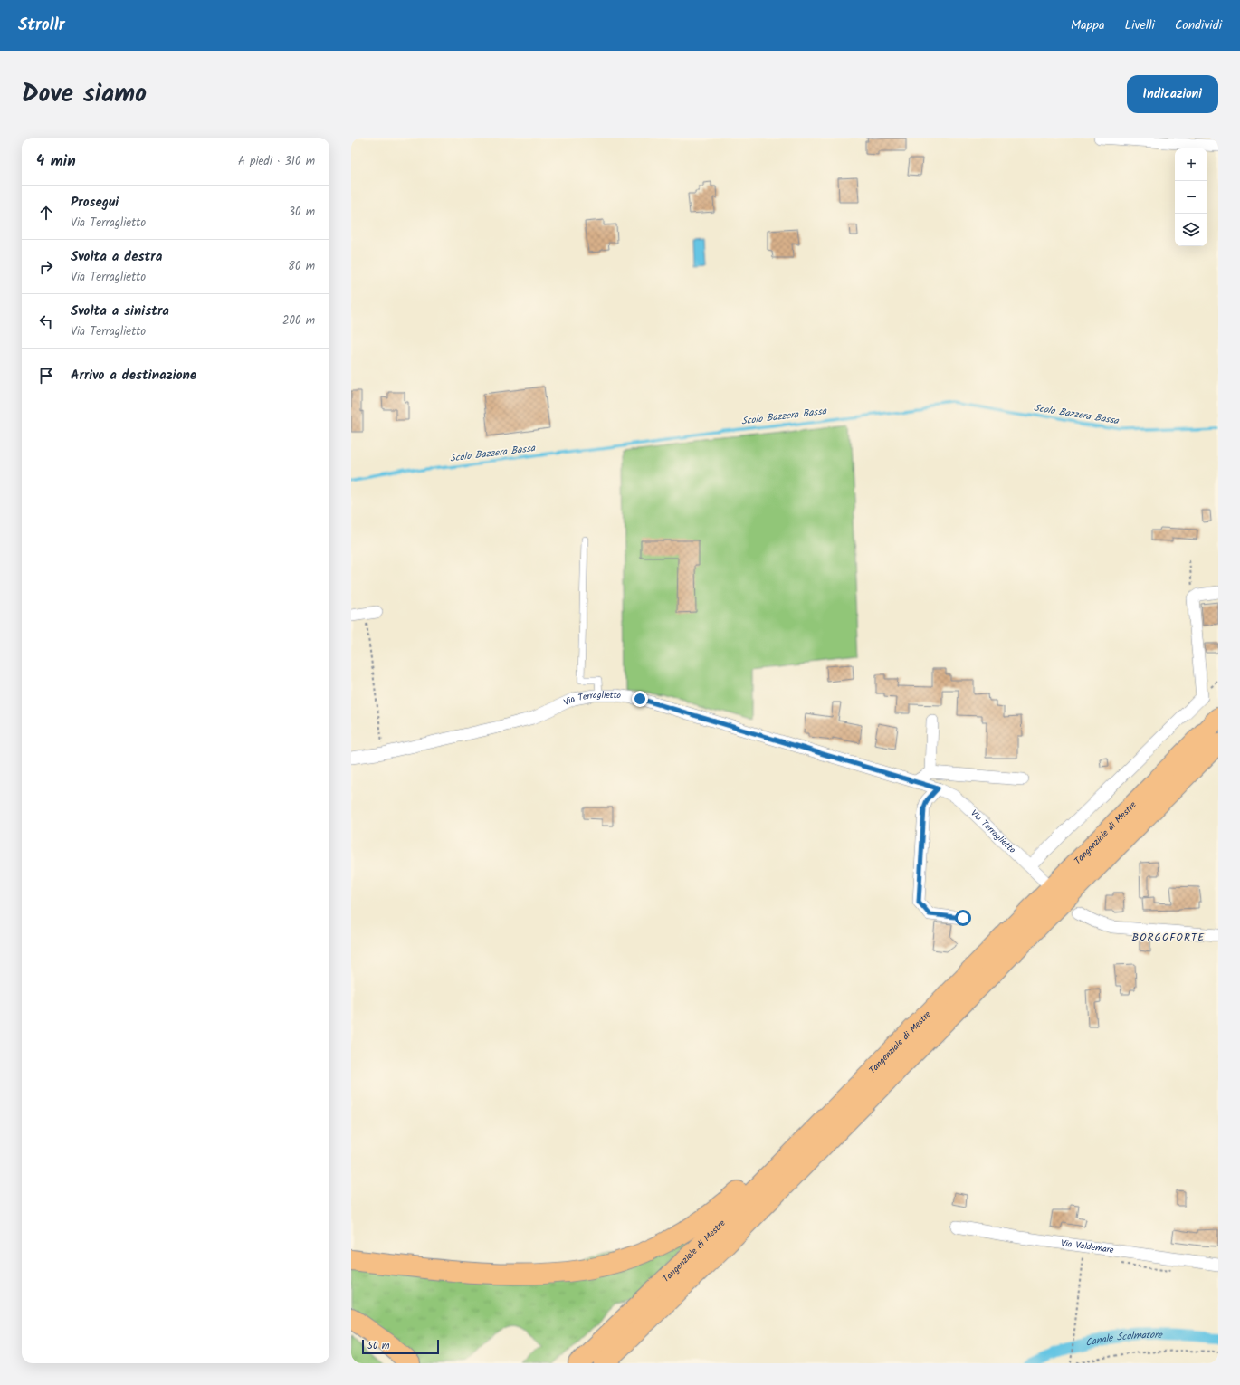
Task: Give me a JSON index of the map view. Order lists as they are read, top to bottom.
{
  "streets": {
    "highway": ["Tangenziale di Mestre"],
    "street": ["Via Terraglietto", "Via Valdemare"]
  },
  "districts": ["BORGOFORTE"],
  "water": ["Scolo Bazzera Bassa", "Canale Scolmatore"],
  "scale_bar": "50 m",
  "page": {
    "header": "Strollr",
    "nav": ["Mappa", "Livelli", "Condividi"],
    "title": "Dove siamo",
    "buttons": "Indicazioni",
    "heading": ["4 min", "A piedi · 310 m"],
    "map_buttons": ["+", "−"],
    "list": [
      ["Prosegui", "Via Terraglietto", "30 m"],
      ["Svolta a destra", "Via Terraglietto", "80 m"],
      ["Svolta a sinistra", "Via Terraglietto", "200 m"],
      "Arrivo a destinazione"
    ],
    "scale": "50 m"
  }
}
